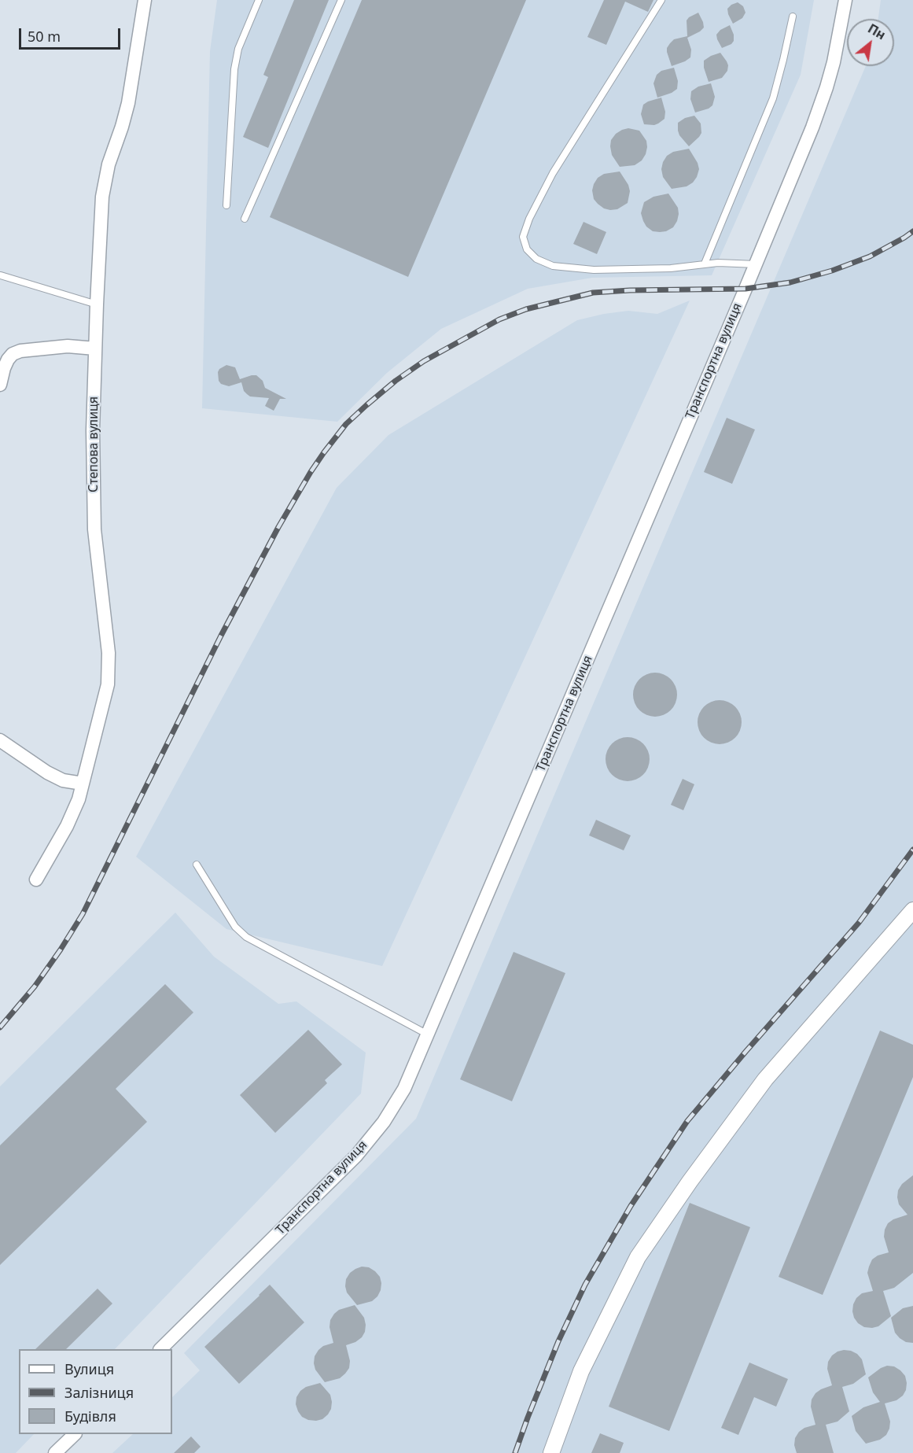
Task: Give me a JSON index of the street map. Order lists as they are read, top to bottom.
{
  "streets": {
    "street": ["Транспортна вулиця", "Степова вулиця"]
  },
  "legend": ["Вулиця", "Залізниця", "Будівля"],
  "scale_bar": "50 m",
  "north": "top right"
}
